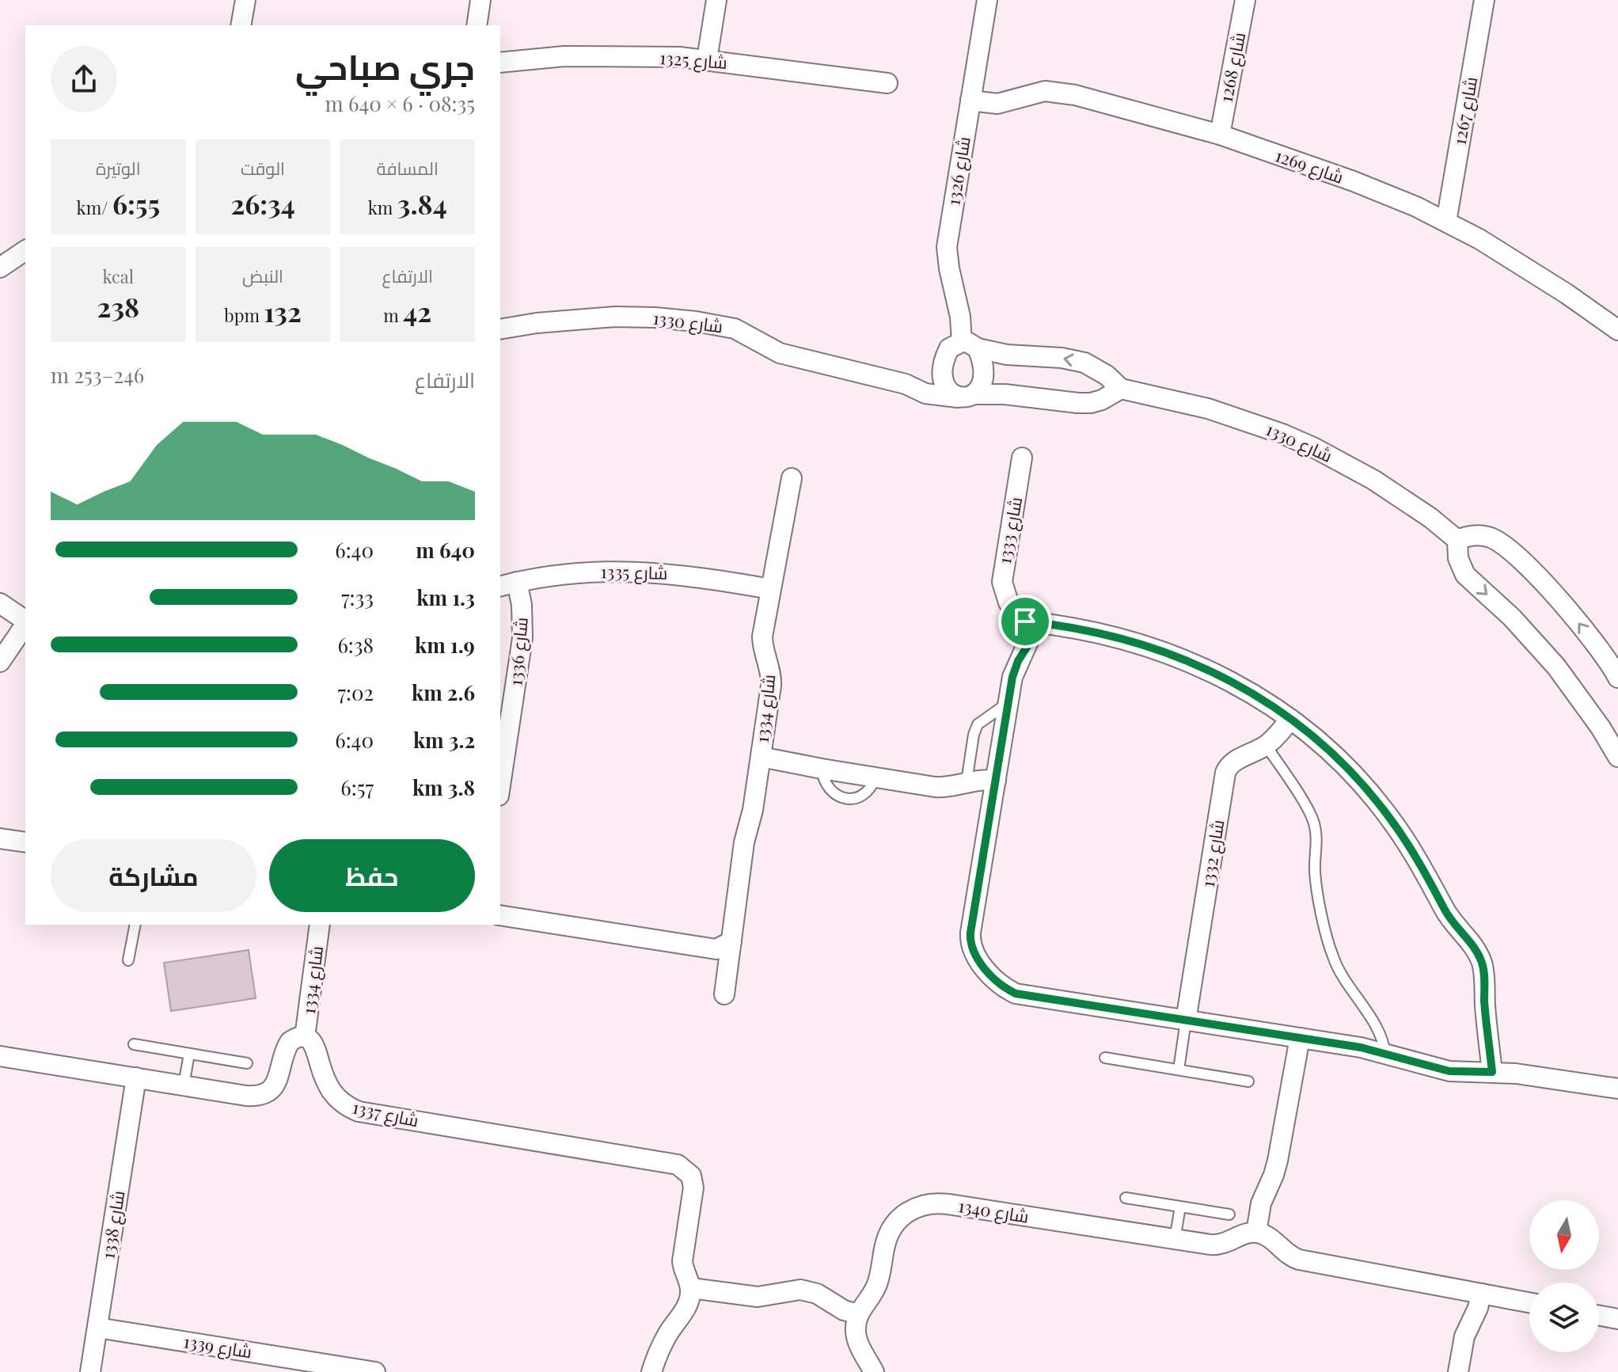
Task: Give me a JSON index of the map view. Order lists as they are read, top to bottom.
{
  "streets": {
    "street": [
      "شارع 1325",
      "شارع 1268",
      "شارع 1267",
      "شارع 1269",
      "شارع 1326",
      "شارع 1330",
      "شارع 1333",
      "شارع 1335",
      "شارع 1336",
      "شارع 1334",
      "شارع 1332",
      "شارع 1337",
      "شارع 1340",
      "شارع 1338",
      "شارع 1339"
    ]
  },
  "crossings": [
    ["شارع 1268", "شارع 1269"],
    ["شارع 1267", "شارع 1269"],
    ["شارع 1269", "شارع 1326"],
    ["شارع 1326", "شارع 1330"],
    ["شارع 1335", "شارع 1336"],
    ["شارع 1335", "شارع 1334"],
    ["شارع 1334", "شارع 1337"],
    ["شارع 1338", "شارع 1339"]
  ],
  "north": "bottom",
  "page": {
    "heading": ["جري صباحي", "08:35 · 6 × 640 m"],
    "stats": [
      ["المسافة", "3.84 km"],
      ["الوقت", "26:34"],
      ["الوتيرة", "6:55 /km"],
      ["الارتفاع", "42 m"],
      ["النبض", "132 bpm"],
      ["kcal", "238"]
    ],
    "chart": ["الارتفاع", "246–253 m"],
    "list": [
      {
        "name": "640 m",
        "note": "6:40"
      },
      {
        "name": "1.3 km",
        "note": "7:33"
      },
      {
        "name": "1.9 km",
        "note": "6:38"
      },
      {
        "name": "2.6 km",
        "note": "7:02"
      },
      {
        "name": "3.2 km",
        "note": "6:40"
      },
      {
        "name": "3.8 km",
        "note": "6:57"
      }
    ],
    "buttons": ["حفظ", "مشاركة"]
  }
}
